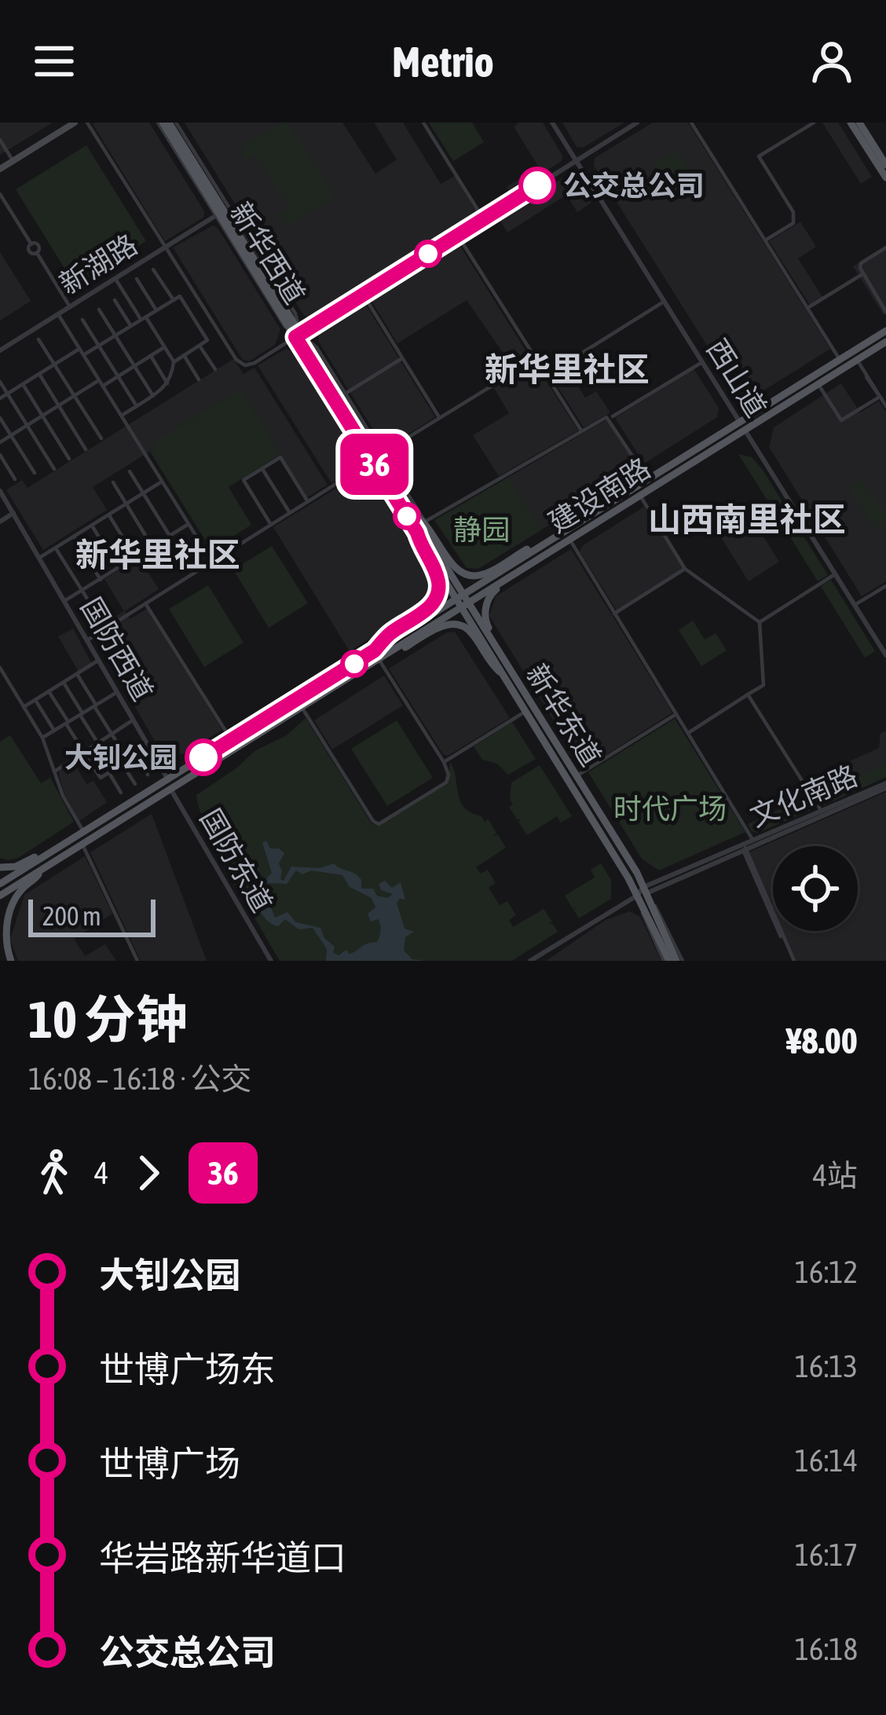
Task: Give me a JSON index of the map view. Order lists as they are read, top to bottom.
{
  "streets": {
    "main road": ["新华西道", "建设南路", "新华东道"],
    "street": [
      "新湖路",
      "西山道",
      "国防西道",
      "文化南路",
      "国防东道"
    ]
  },
  "crossings": [
    ["新华西道", "新湖路"],
    ["新华西道", "建设南路"],
    ["新华西道", "新华东道"],
    ["西山道", "建设南路"],
    ["建设南路", "国防西道"],
    ["建设南路", "新华东道"],
    ["建设南路", "国防东道"],
    ["国防西道", "国防东道"],
    ["新华东道", "文化南路"]
  ],
  "districts": ["新华里社区", "山西南里社区", "新华里社区"],
  "parks": ["静园", "时代广场"],
  "places": ["公交总公司", "大钊公园"],
  "lines": ["bus line 36"],
  "scale_bar": "200 m",
  "page": {
    "header": "Metrio",
    "on_map": "36",
    "scale": "200 m",
    "heading": ["10 分钟", "16:08 – 16:18 · 公交", "¥8.00"],
    "legs": ["4", "36", "4站"],
    "list": [
      {
        "name": "大钊公园",
        "value": "16:12"
      },
      {
        "name": "世博广场东",
        "value": "16:13"
      },
      {
        "name": "世博广场",
        "value": "16:14"
      },
      {
        "name": "华岩路新华道口",
        "value": "16:17"
      },
      {
        "name": "公交总公司",
        "value": "16:18"
      }
    ]
  }
}
